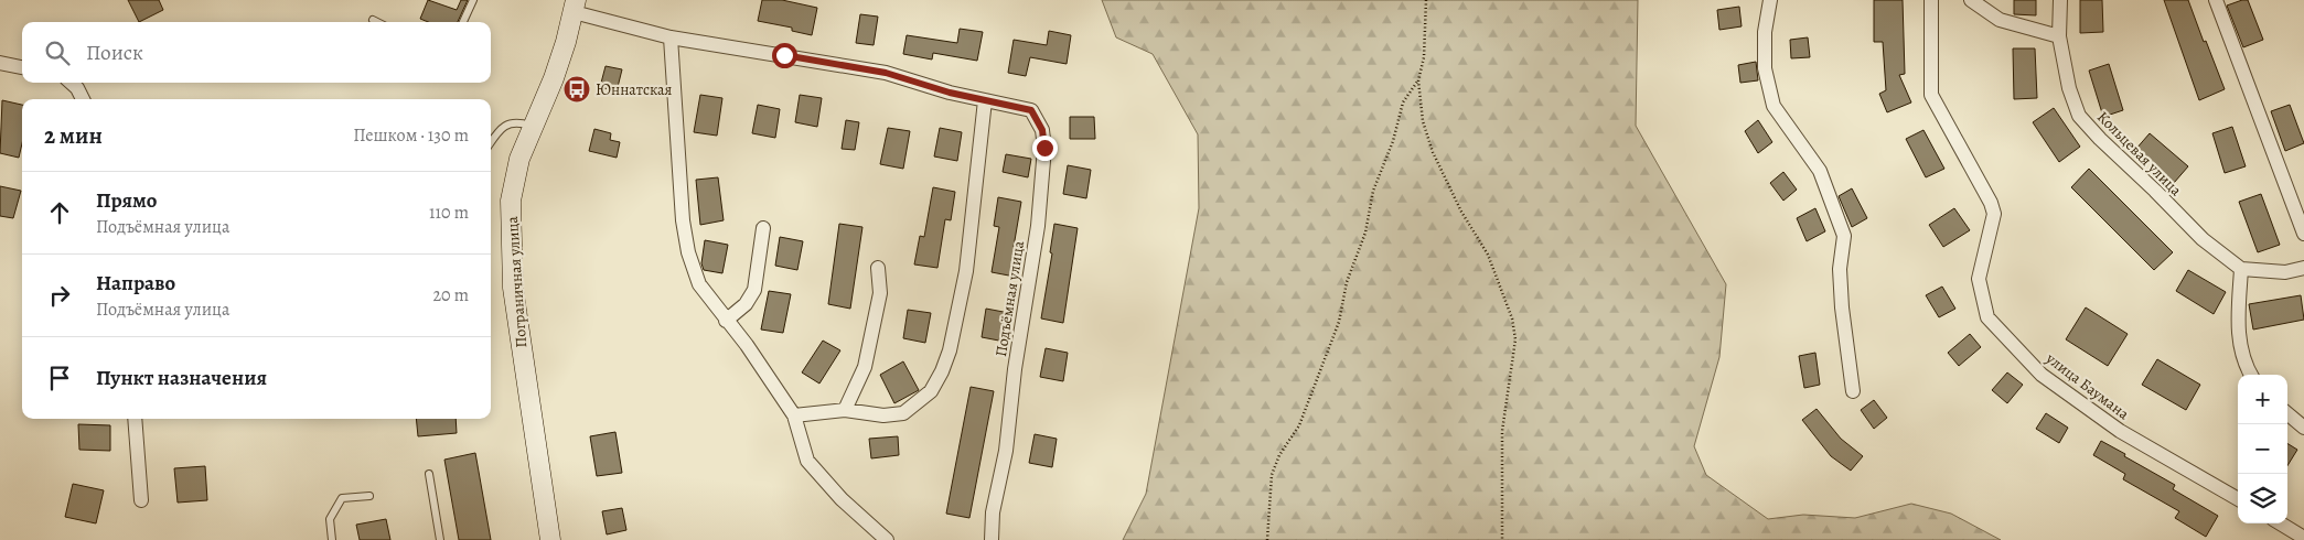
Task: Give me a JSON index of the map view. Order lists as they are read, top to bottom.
{
  "streets": {
    "main road": ["Пограничная улица"],
    "street": ["Кольцевая улица", "Подъёмная улица", "улица Баумана"]
  },
  "crossings": [
    ["Пограничная улица", "Подъёмная улица"]
  ],
  "places": {
    "bus stop": ["Юннатская"]
  },
  "page": {
    "search": "Поиск",
    "heading": ["2 мин", "Пешком · 130 m"],
    "list": [
      ["Прямо", "Подъёмная улица", "110 m"],
      ["Направо", "Подъёмная улица", "20 m"],
      "Пункт назначения"
    ],
    "map_buttons": ["+", "−"]
  }
}
